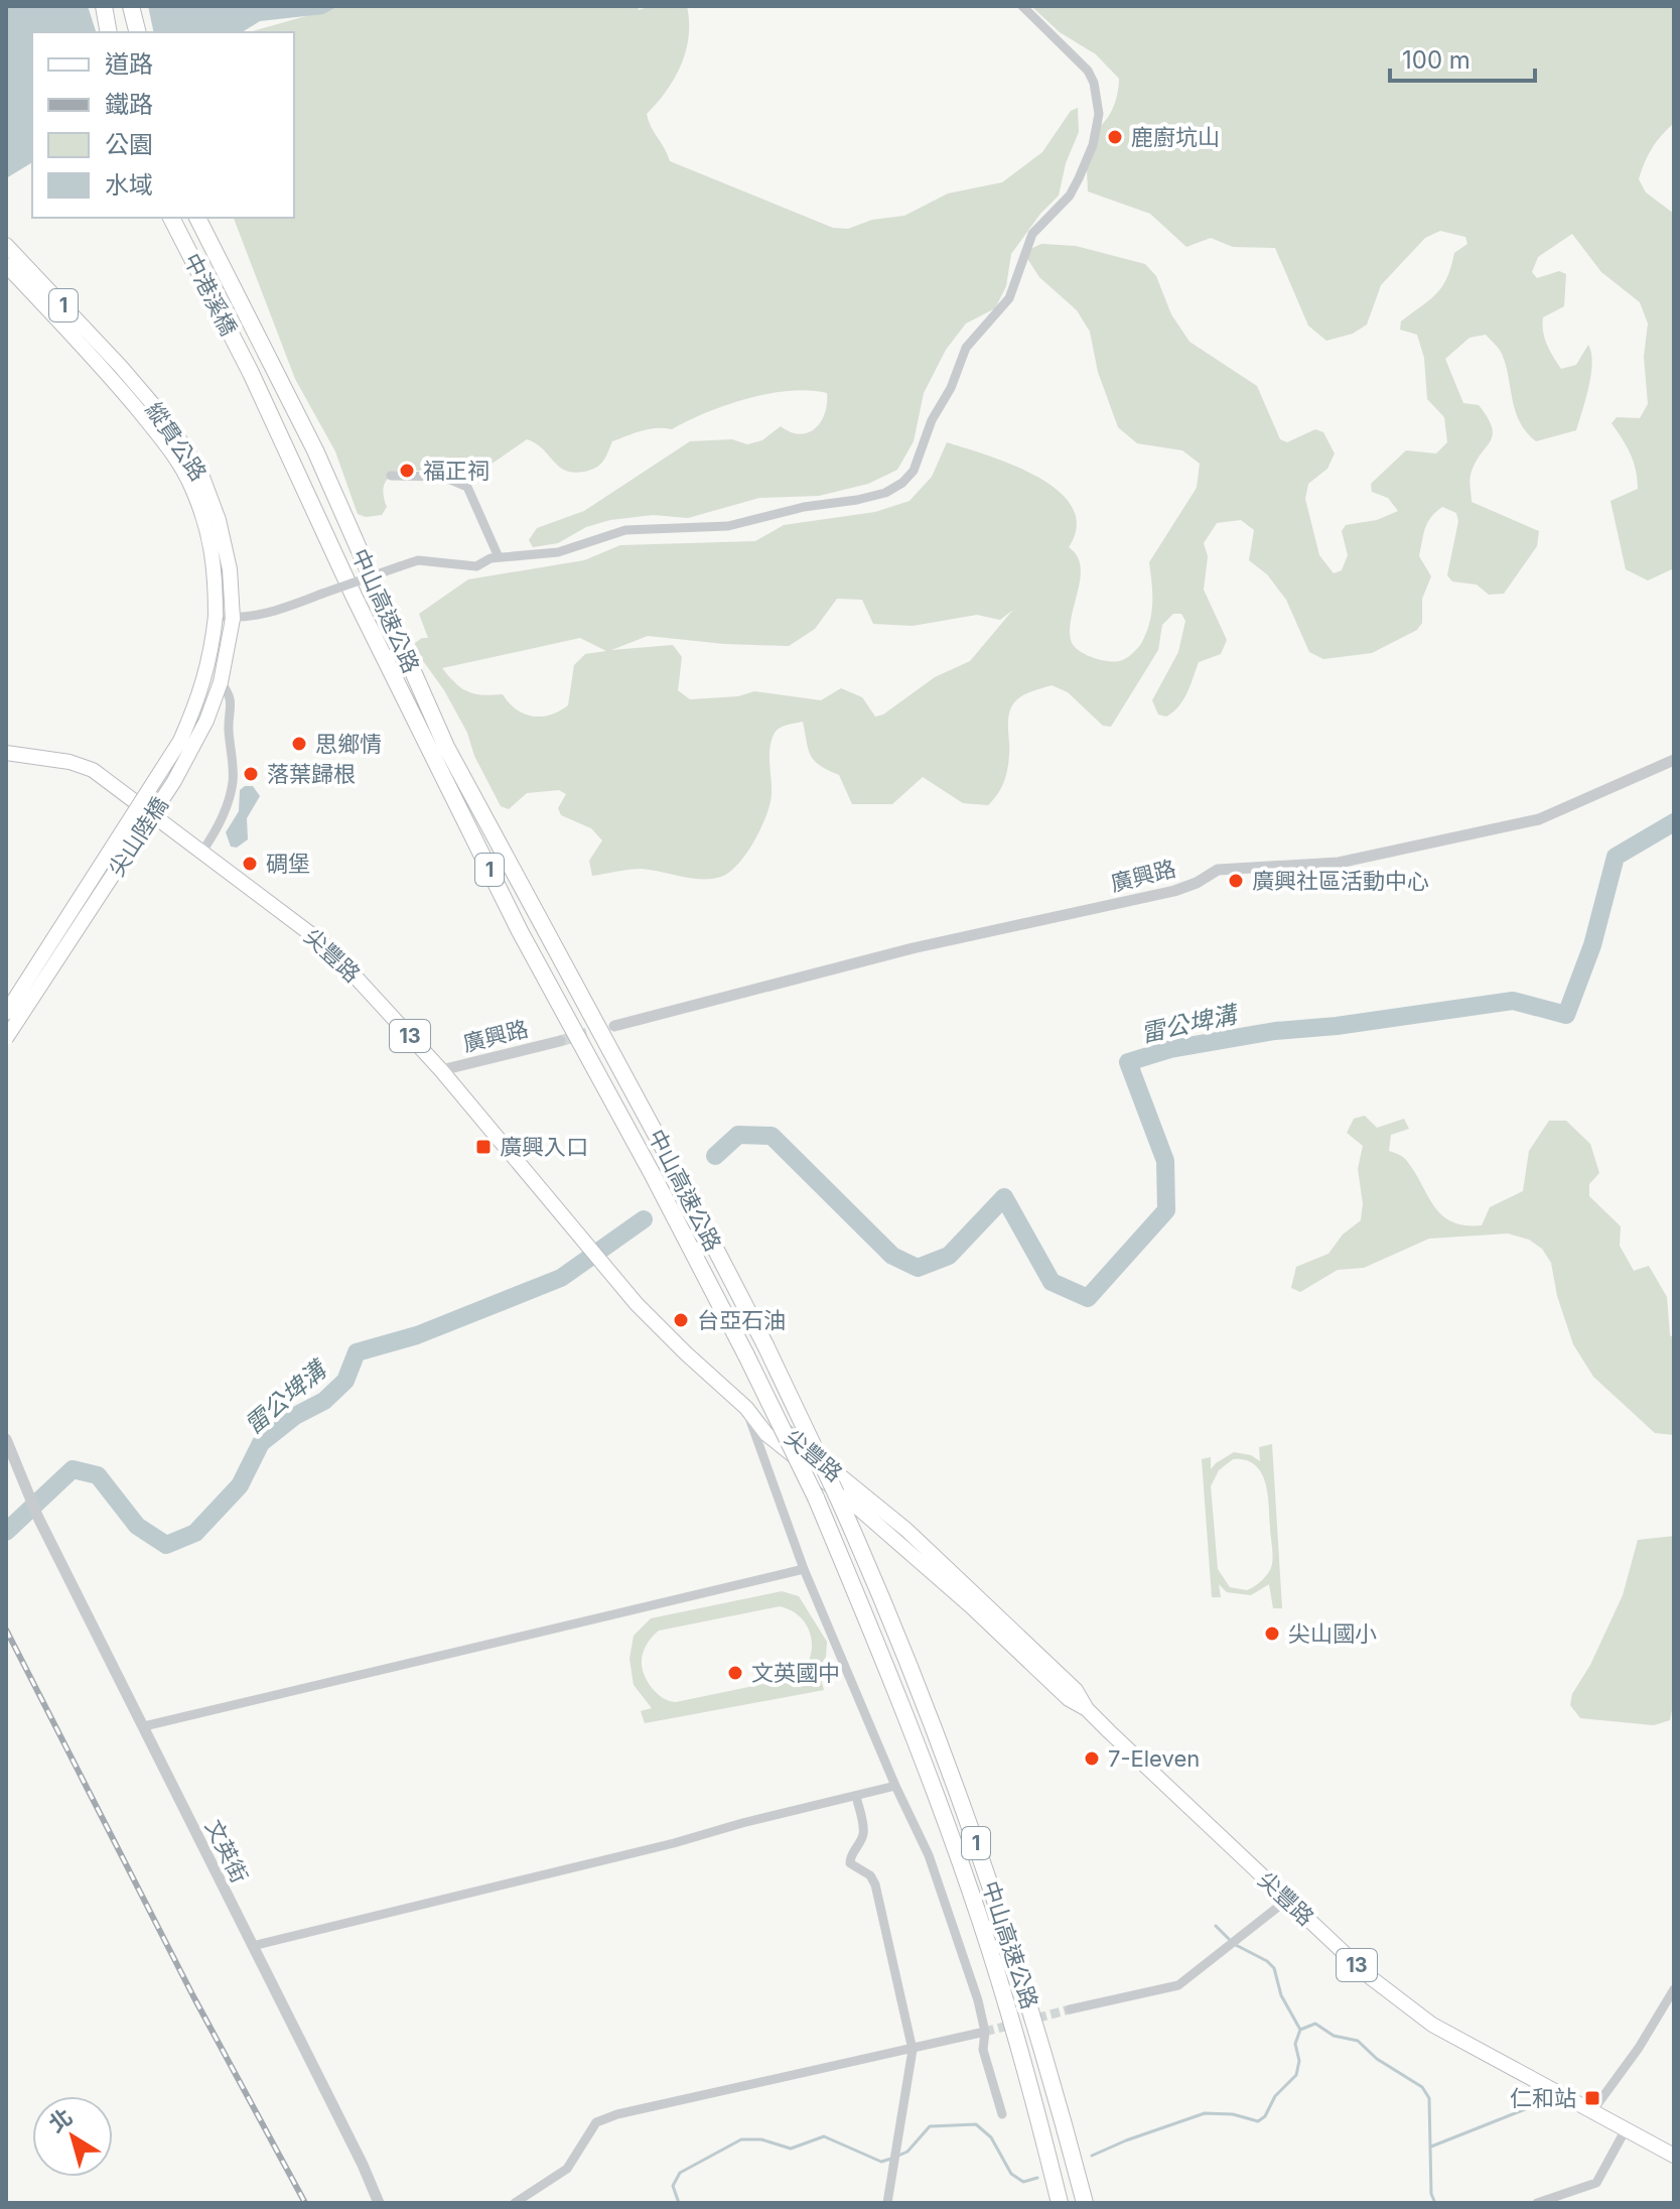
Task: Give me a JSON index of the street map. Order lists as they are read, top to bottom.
{
  "streets": {
    "highway": ["中港溪橋", "1", "中山高速公路"],
    "main road": [
      "縱貫公路",
      "尖山陸橋",
      "尖豐路",
      "13"
    ],
    "street": ["廣興路", "文英街"]
  },
  "crossings": [
    ["中港溪橋", "中山高速公路"],
    ["1", "縱貫公路"],
    ["縱貫公路", "尖山陸橋"],
    ["廣興路", "尖豐路"]
  ],
  "water": ["雷公埤溝"],
  "places": {
    "other": [
      "鹿廚坑山",
      "福正祠",
      "思鄉情",
      "落葉歸根",
      "碉堡",
      "廣興社區活動中心",
      "台亞石油",
      "尖山國小",
      "文英國中",
      "7-Eleven"
    ],
    "transit": ["廣興入口", "仁和站"]
  },
  "legend": [
    "道路",
    "鐵路",
    "公園",
    "水域"
  ],
  "scale_bar": "100 m",
  "north": "top left"
}
